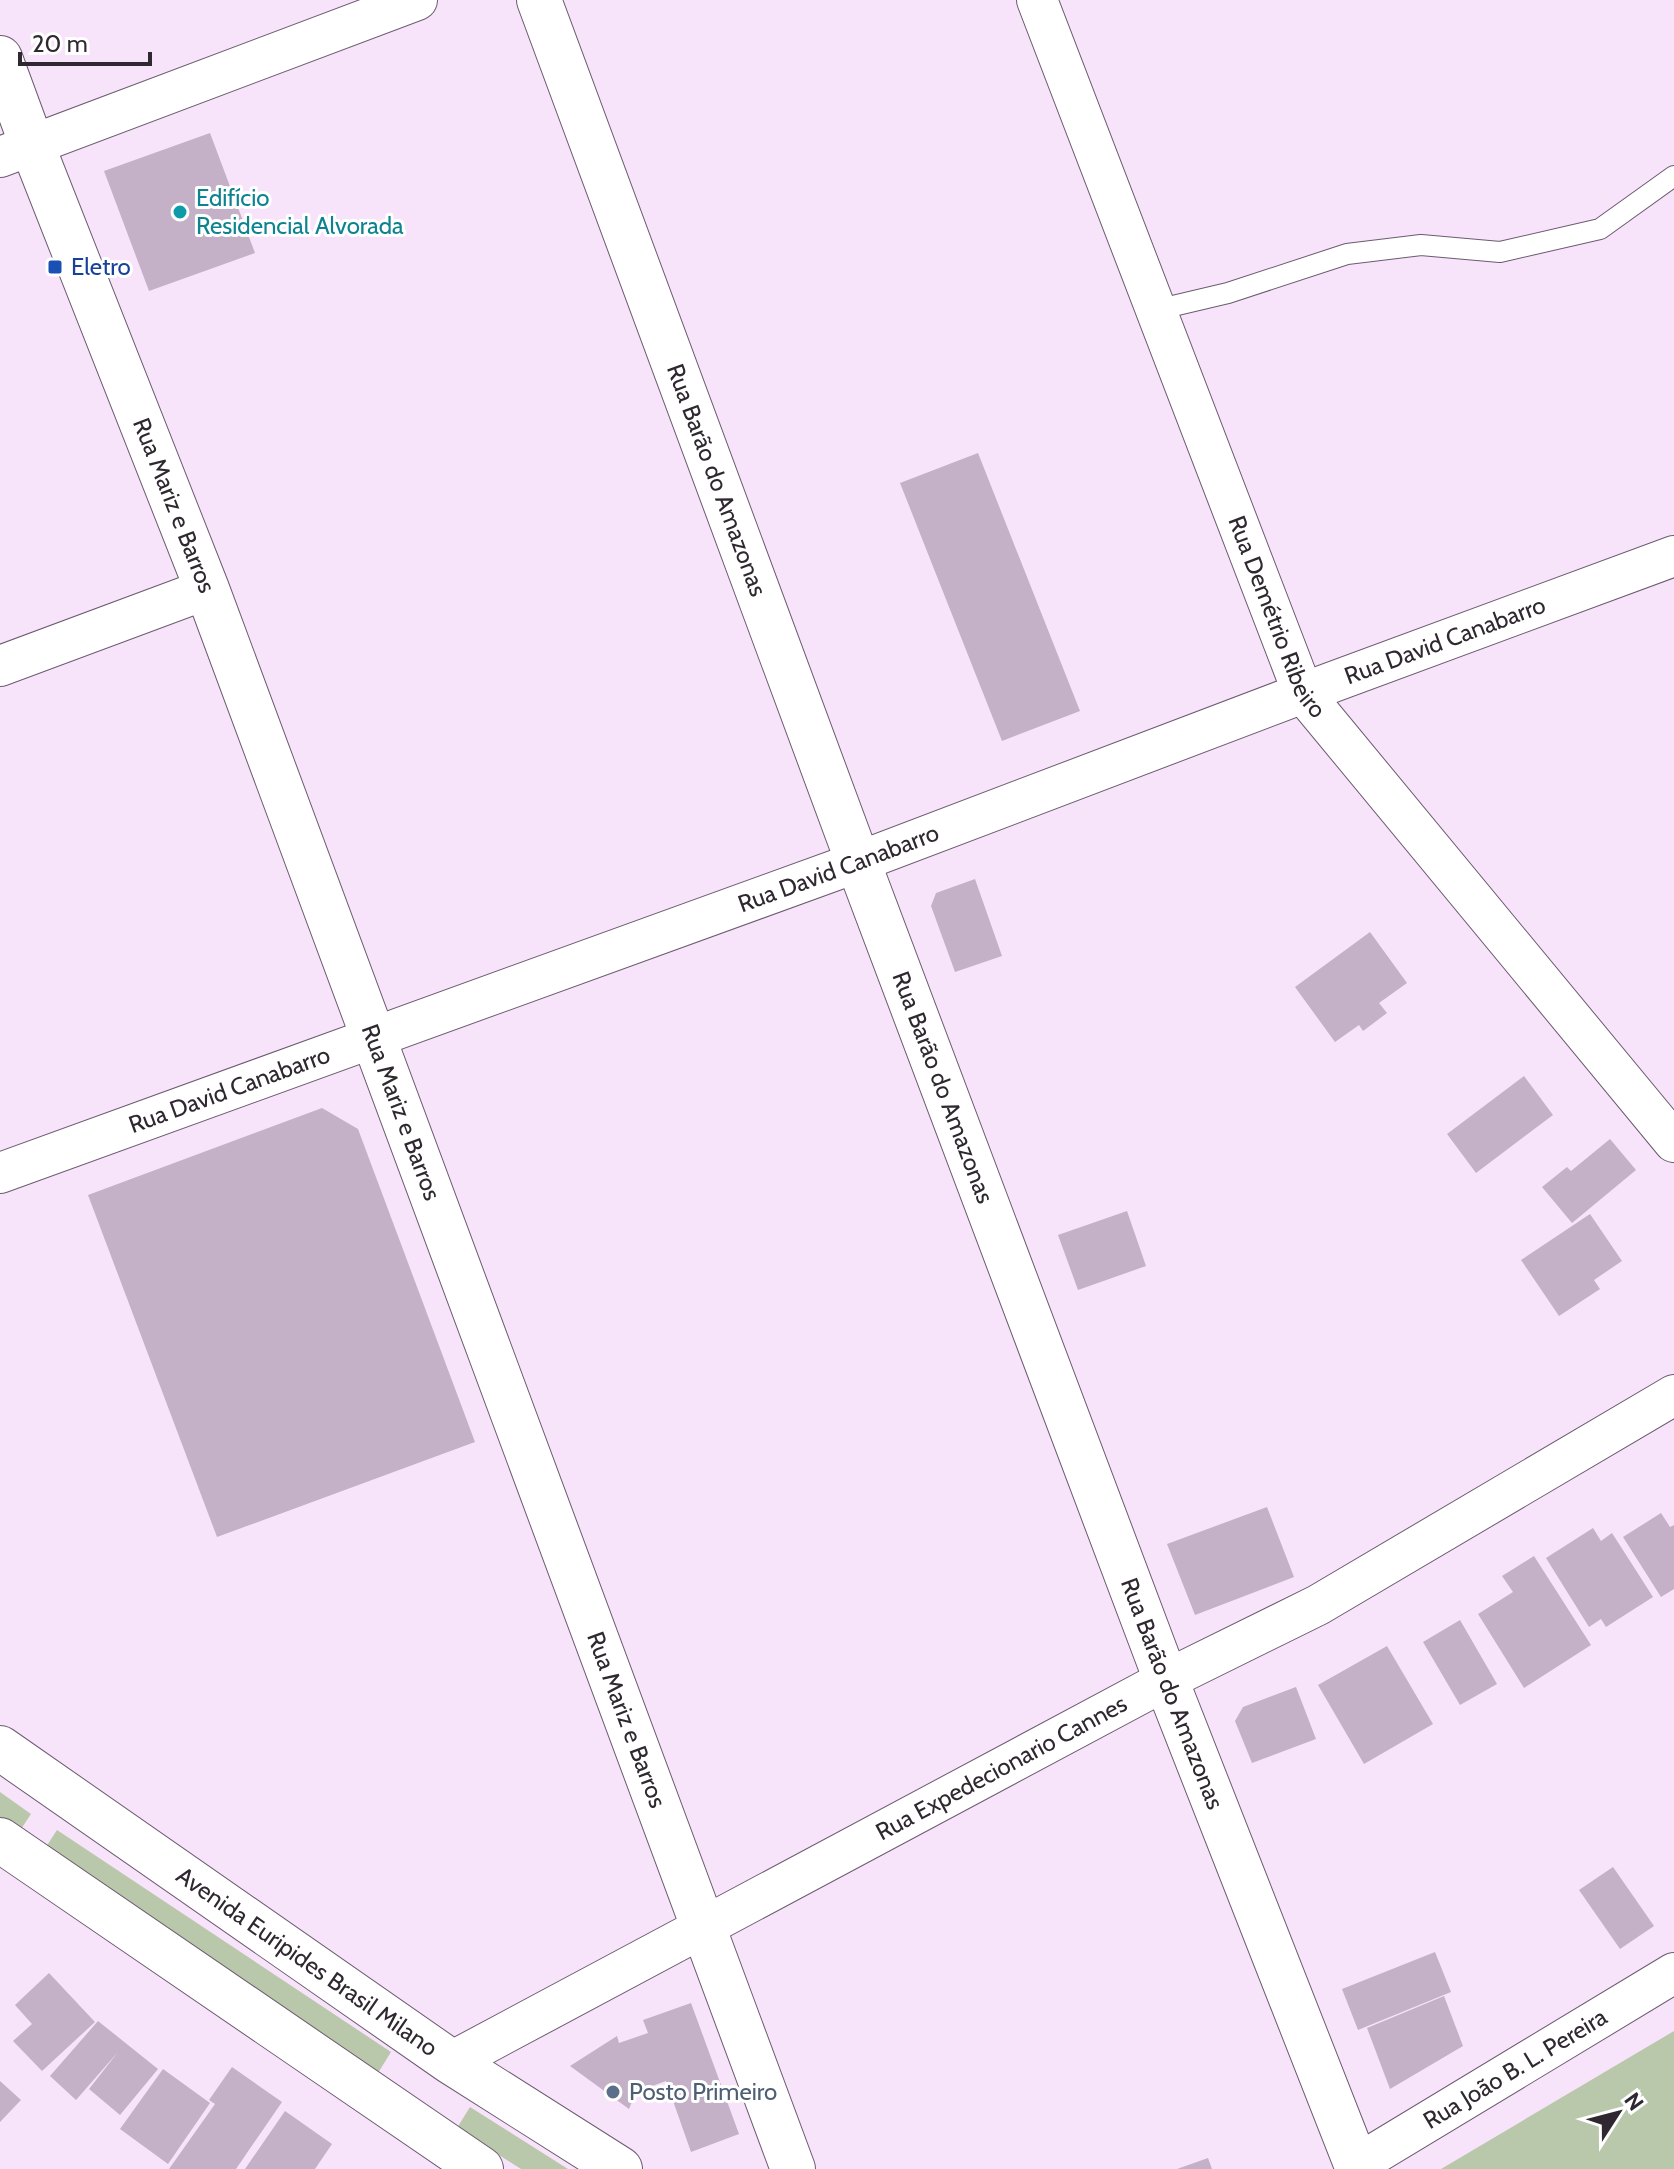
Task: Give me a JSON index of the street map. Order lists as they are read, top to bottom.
{
  "streets": {
    "street": [
      "Rua Barão do Amazonas",
      "Rua Mariz e Barros",
      "Rua Demétrio Ribeiro",
      "Rua David Canabarro",
      "Rua Expedecionario Cannes",
      "Avenida Euripides Brasil Milano",
      "Rua João B. L. Pereira"
    ]
  },
  "crossings": [
    ["Rua Barão do Amazonas", "Rua David Canabarro"],
    ["Rua Barão do Amazonas", "Rua Expedecionario Cannes"],
    ["Rua Barão do Amazonas", "Rua João B. L. Pereira"],
    ["Rua Mariz e Barros", "Rua David Canabarro"],
    ["Rua Mariz e Barros", "Rua Expedecionario Cannes"],
    ["Rua Demétrio Ribeiro", "Rua David Canabarro"],
    ["Rua Expedecionario Cannes", "Avenida Euripides Brasil Milano"]
  ],
  "places": {
    "other": ["Edifício Residencial Alvorada", "Posto Primeiro"],
    "transit": ["Eletro"]
  },
  "scale_bar": "20 m",
  "north": "top right"
}
